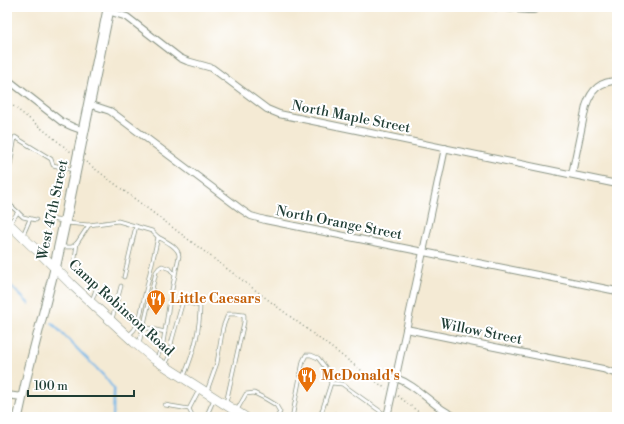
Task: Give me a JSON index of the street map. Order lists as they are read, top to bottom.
{
  "streets": {
    "main road": ["West 47th Street", "Camp Robinson Road"],
    "street": ["North Maple Street", "North Orange Street", "Willow Street"]
  },
  "crossings": [
    ["North Maple Street", "West 47th Street"],
    ["West 47th Street", "North Orange Street"],
    ["West 47th Street", "Camp Robinson Road"]
  ],
  "places": {
    "restaurant": ["Little Caesars", "McDonald's"]
  },
  "scale_bar": "100 m"
}
